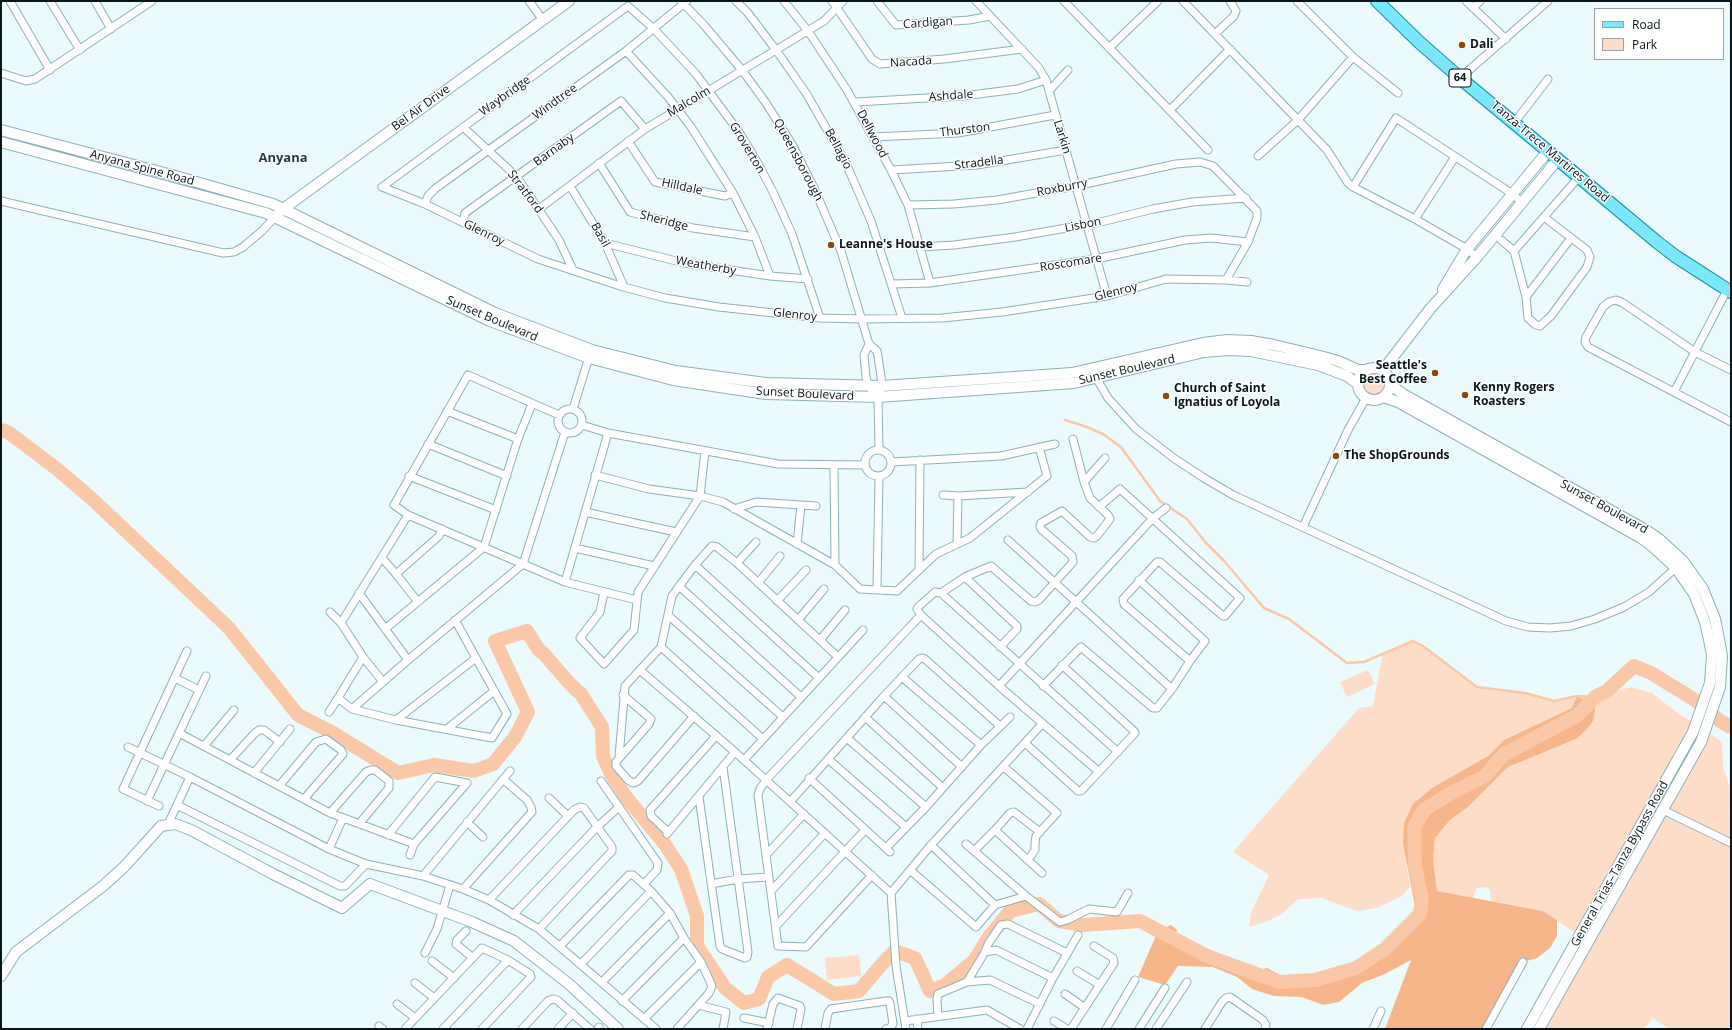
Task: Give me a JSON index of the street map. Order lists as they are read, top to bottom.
{
  "streets": {
    "main road": [
      "64",
      "Bel Air Drive",
      "Tanza-Trece Martires Road",
      "Anyana Spine Road",
      "Sunset Boulevard",
      "General Trias–Tanza Bypass Road"
    ],
    "street": [
      "Cardigan",
      "Nacada",
      "Waybridge",
      "Ashdale",
      "Windtree",
      "Malcolm",
      "Thurston",
      "Dellwood",
      "Larkin",
      "Groverton",
      "Bellagio",
      "Barnaby",
      "Queensborough",
      "Stradella",
      "Hilldale",
      "Roxburry",
      "Stratford",
      "Sheridge",
      "Lisbon",
      "Glenroy",
      "Basil",
      "Roscomare",
      "Weatherby"
    ]
  },
  "crossings": [
    ["Cardigan", "Larkin"],
    ["Nacada", "Malcolm"],
    ["Nacada", "Larkin"],
    ["Waybridge", "Groverton"],
    ["Waybridge", "Stratford"],
    ["Waybridge", "Glenroy"],
    ["Ashdale", "Dellwood"],
    ["Ashdale", "Larkin"],
    ["Windtree", "Groverton"],
    ["Windtree", "Queensborough"],
    ["Windtree", "Stratford"],
    ["Windtree", "Glenroy"],
    ["Malcolm", "Dellwood"],
    ["Malcolm", "Groverton"],
    ["Malcolm", "Bellagio"],
    ["Malcolm", "Barnaby"],
    ["Malcolm", "Queensborough"],
    ["Malcolm", "Hilldale"],
    ["Malcolm", "Stratford"],
    ["Malcolm", "Sheridge"],
    ["Malcolm", "Basil"],
    ["Bel Air Drive", "Anyana Spine Road"],
    ["Bel Air Drive", "Sunset Boulevard"],
    ["Thurston", "Dellwood"],
    ["Thurston", "Larkin"],
    ["Dellwood", "Stradella"],
    ["Dellwood", "Roxburry"],
    ["Dellwood", "Lisbon"],
    ["Dellwood", "Roscomare"],
    ["Larkin", "Stradella"],
    ["Larkin", "Roxburry"],
    ["Larkin", "Lisbon"],
    ["Larkin", "Glenroy"],
    ["Larkin", "Roscomare"],
    ["Groverton", "Glenroy"],
    ["Groverton", "Weatherby"],
    ["Bellagio", "Glenroy"],
    ["Bellagio", "Roscomare"],
    ["Barnaby", "Stratford"],
    ["Barnaby", "Glenroy"],
    ["Queensborough", "Glenroy"],
    ["Anyana Spine Road", "Sunset Boulevard"],
    ["Roxburry", "Lisbon"],
    ["Stratford", "Glenroy"],
    ["Glenroy", "Basil"],
    ["Basil", "Weatherby"],
    ["Sunset Boulevard", "General Trias–Tanza Bypass Road"]
  ],
  "districts": ["Anyana"],
  "places": [
    "Dali",
    "Leanne's House",
    "Seattle's Best Coffee",
    "Kenny Rogers Roasters",
    "Church of Saint Ignatius of Loyola",
    "The ShopGrounds"
  ],
  "legend": ["Road", "Park"]
}
